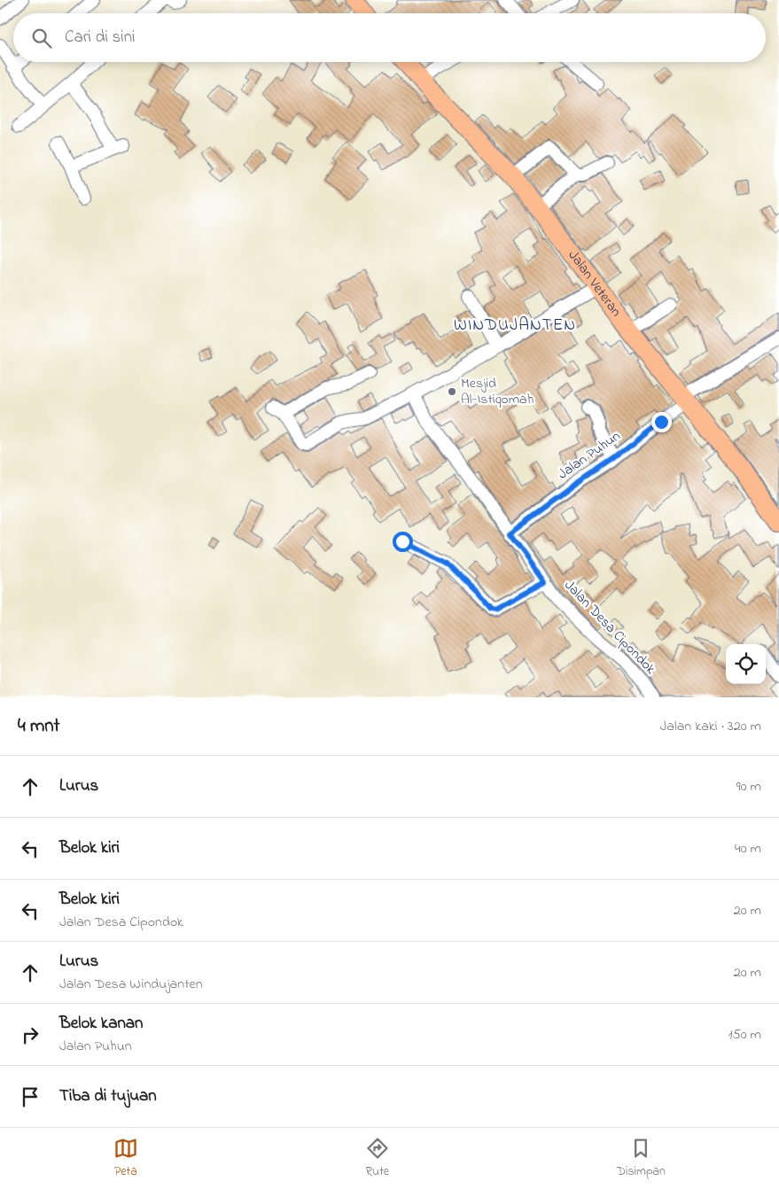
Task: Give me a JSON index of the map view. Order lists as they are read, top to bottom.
{
  "streets": {
    "highway": ["Jalan Veteran"],
    "street": ["Jalan Puhun", "Jalan Desa Cipondok"]
  },
  "crossings": [
    ["Jalan Veteran", "Jalan Puhun"],
    ["Jalan Puhun", "Jalan Desa Cipondok"]
  ],
  "districts": ["WINDUJANTEN"],
  "places": ["Mesjid Al-Istiqomah"],
  "page": {
    "search": "Cari di sini",
    "heading": ["4 mnt", "Jalan kaki · 320 m"],
    "list": [
      ["Lurus", "90 m"],
      ["Belok kiri", "40 m"],
      ["Belok kiri", "Jalan Desa Cipondok", "20 m"],
      ["Lurus", "Jalan Desa Windujanten", "20 m"],
      ["Belok kanan", "Jalan Puhun", "150 m"],
      "Tiba di tujuan"
    ],
    "nav": ["Peta", "Rute", "Disimpan"]
  }
}
